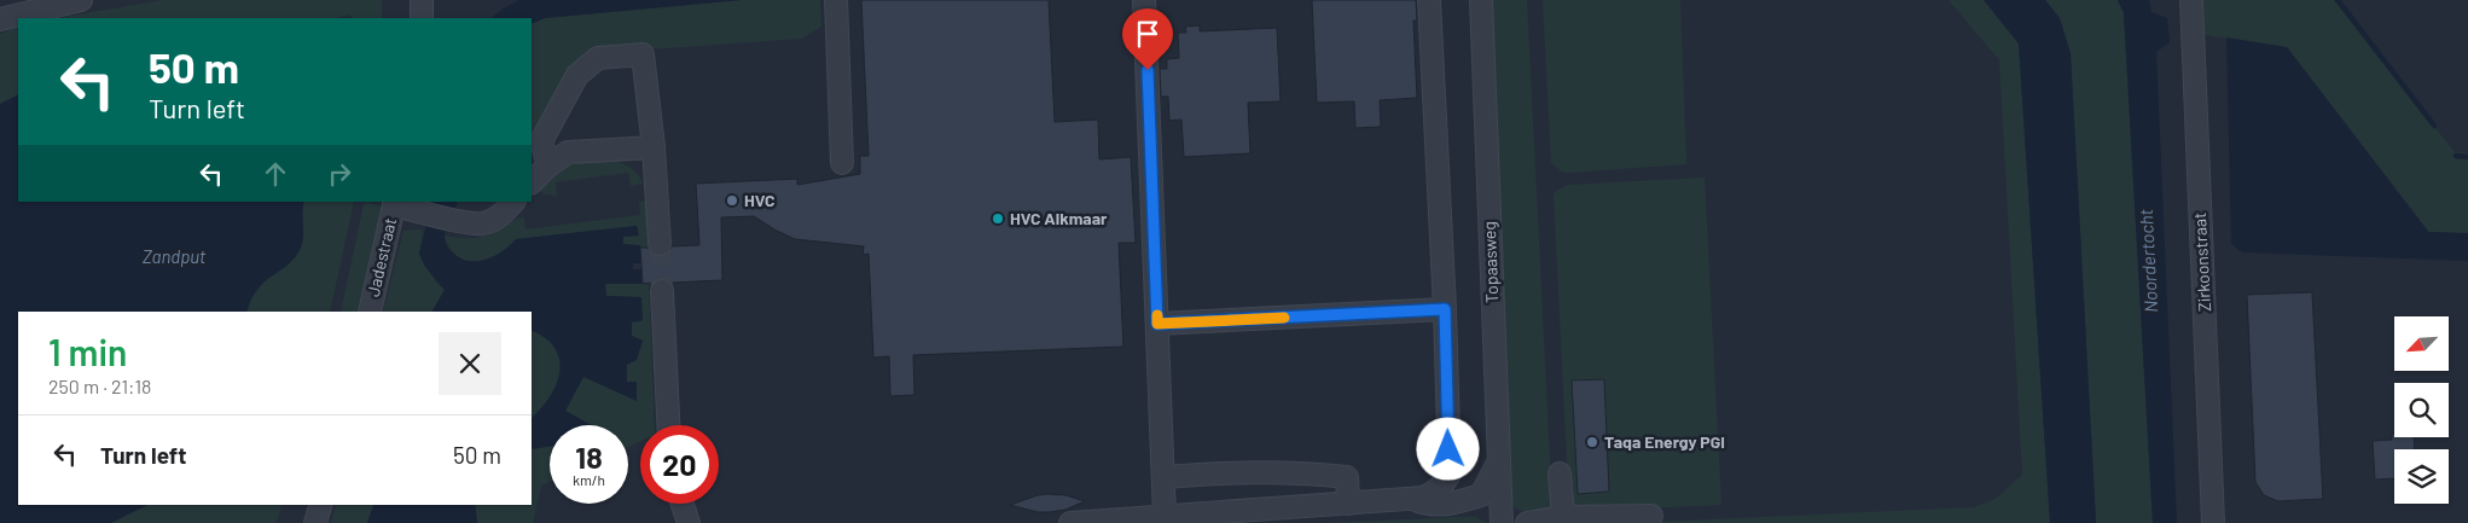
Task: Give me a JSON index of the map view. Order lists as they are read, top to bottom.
{
  "streets": {
    "street": ["Jadestraat", "Topaasweg", "Zirkoonstraat"]
  },
  "water": ["Zandput", "Noordertocht"],
  "places": ["HVC", "HVC Alkmaar", "Taqa Energy PGI"],
  "north": "bottom left",
  "page": {
    "turn": ["50 m", "Turn left"],
    "heading": ["1 min", "250 m · 21:18"],
    "list": [
      {
        "name": "Turn left",
        "value": "50 m"
      }
    ],
    "speed": "18 km/h",
    "limit": "20"
  }
}
